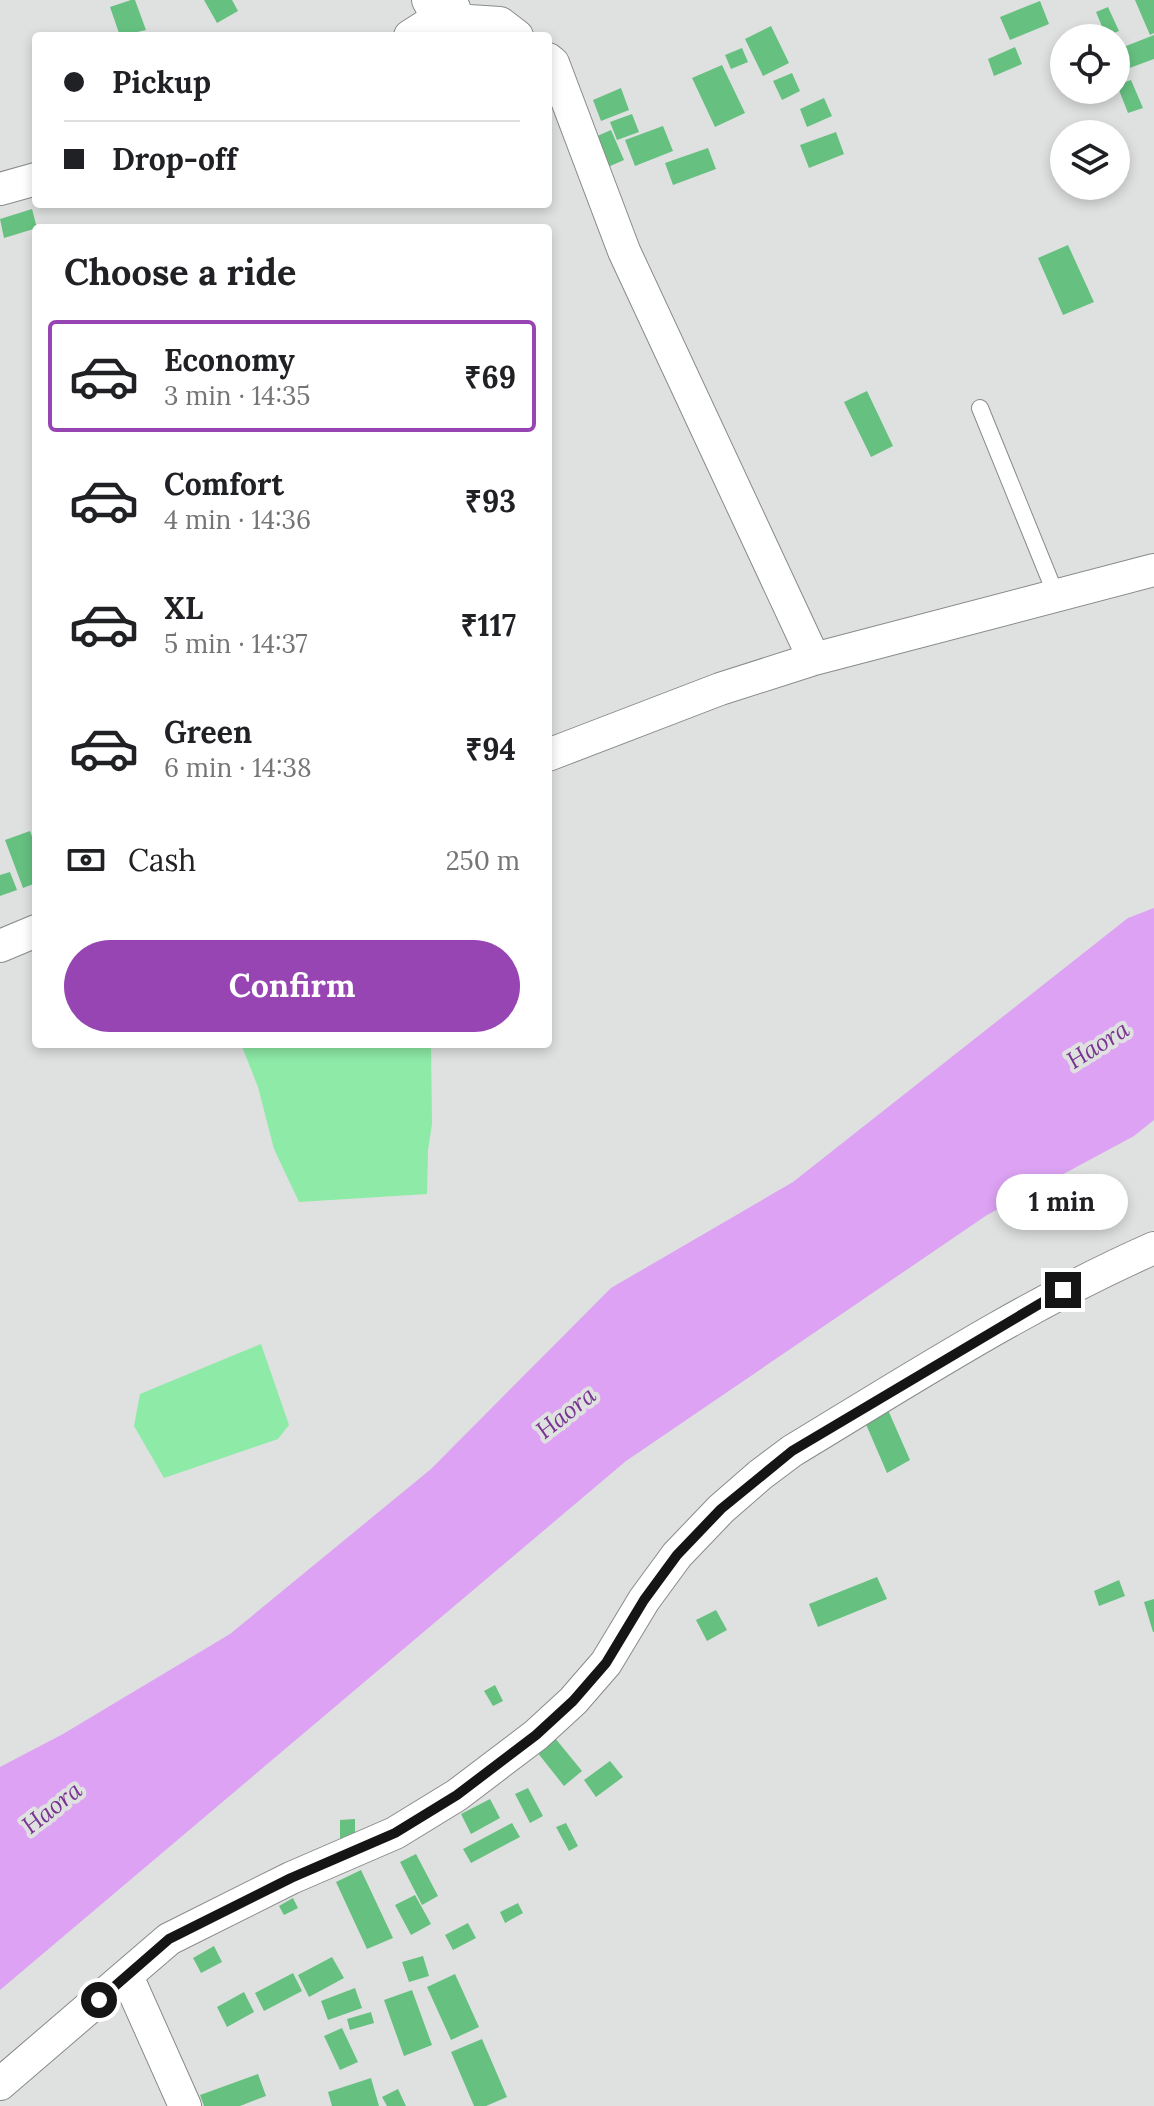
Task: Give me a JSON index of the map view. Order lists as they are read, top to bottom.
{
  "water": ["Haora"],
  "page": {
    "banner": ["Pickup", "Drop-off"],
    "heading": "Choose a ride",
    "list": [
      {
        "name": "Economy",
        "note": "3 min · 14:35",
        "value": "₹69"
      },
      {
        "name": "Comfort",
        "note": "4 min · 14:36",
        "value": "₹93"
      },
      {
        "name": "XL",
        "note": "5 min · 14:37",
        "value": "₹117"
      },
      {
        "name": "Green",
        "note": "6 min · 14:38",
        "value": "₹94"
      }
    ],
    "pay": ["Cash", "250 m"],
    "buttons": "Confirm",
    "bubble": "1 min"
  }
}
